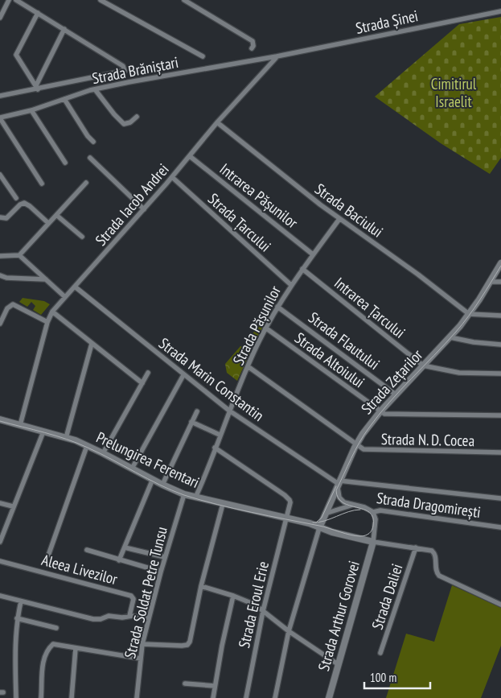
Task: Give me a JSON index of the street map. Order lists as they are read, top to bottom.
{
  "streets": {
    "main road": ["Strada Zețarilor", "Prelungirea Ferentari", "Strada Arthur Gorovei"],
    "street": [
      "Strada Șinei",
      "Strada Brăniștari",
      "Intrarea Pășunilor",
      "Strada Iacob Andrei",
      "Strada Baciului",
      "Strada Țarcului",
      "Intrarea Țarcului",
      "Strada Pășunilor",
      "Strada Flautului",
      "Strada Altoiului",
      "Strada Marin Constantin",
      "Strada N. D. Cocea",
      "Strada Dragomirești",
      "Aleea Livezilor",
      "Strada Soldat Petre Tunsu",
      "Strada Daliei",
      "Strada Eroul Erie"
    ]
  },
  "crossings": [
    ["Strada Șinei", "Strada Brăniștari"],
    ["Strada Șinei", "Strada Iacob Andrei"],
    ["Strada Brăniștari", "Strada Iacob Andrei"],
    ["Intrarea Pășunilor", "Strada Iacob Andrei"],
    ["Intrarea Pășunilor", "Strada Pășunilor"],
    ["Strada Iacob Andrei", "Strada Baciului"],
    ["Strada Iacob Andrei", "Strada Țarcului"],
    ["Strada Iacob Andrei", "Strada Marin Constantin"],
    ["Strada Iacob Andrei", "Prelungirea Ferentari"],
    ["Strada Baciului", "Strada Pășunilor"],
    ["Strada Baciului", "Strada Zețarilor"],
    ["Strada Țarcului", "Strada Pășunilor"],
    ["Intrarea Țarcului", "Strada Pășunilor"],
    ["Intrarea Țarcului", "Strada Zețarilor"],
    ["Strada Pășunilor", "Strada Flautului"],
    ["Strada Pășunilor", "Strada Altoiului"],
    ["Strada Pășunilor", "Strada Marin Constantin"],
    ["Strada Pășunilor", "Prelungirea Ferentari"],
    ["Strada Pășunilor", "Strada Eroul Erie"],
    ["Strada Flautului", "Strada Zețarilor"],
    ["Strada Altoiului", "Strada Zețarilor"],
    ["Strada Marin Constantin", "Strada Zețarilor"],
    ["Strada Marin Constantin", "Strada Dragomirești"],
    ["Strada Zețarilor", "Strada N. D. Cocea"],
    ["Strada Zețarilor", "Prelungirea Ferentari"],
    ["Strada Zețarilor", "Strada Dragomirești"],
    ["Prelungirea Ferentari", "Strada Soldat Petre Tunsu"],
    ["Prelungirea Ferentari", "Strada Daliei"],
    ["Prelungirea Ferentari", "Strada Eroul Erie"],
    ["Prelungirea Ferentari", "Strada Arthur Gorovei"]
  ],
  "parks": ["Cimitirul Israelit"],
  "scale_bar": "100 m"
}
